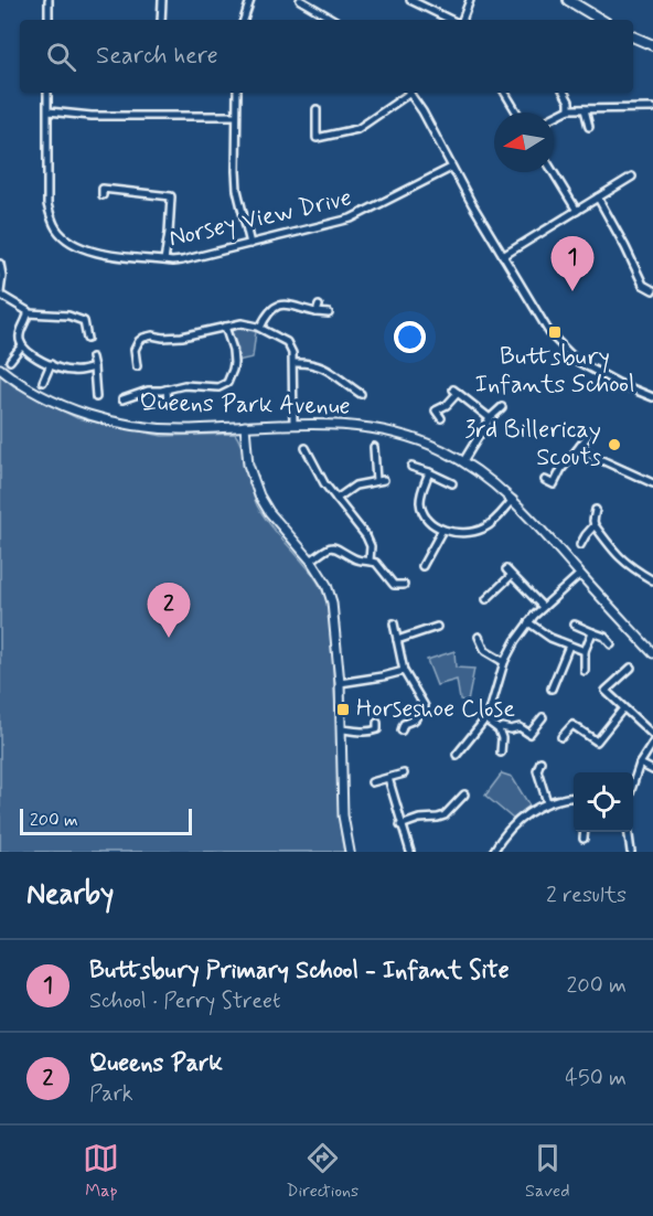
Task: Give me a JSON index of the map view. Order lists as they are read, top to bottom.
{
  "streets": {
    "street": ["Norsey View Drive", "Queens Park Avenue"]
  },
  "places": {
    "transit": ["Buttsbury Infants School", "Horseshoe Close"],
    "other": ["3rd Billericay Scouts"]
  },
  "scale_bar": "200 m",
  "north": "left",
  "page": {
    "search": "Search here",
    "pins": ["1", "2"],
    "scale": "200 m",
    "heading": ["Nearby", "2 results"],
    "list": [
      {
        "mark": "1",
        "name": "Buttsbury Primary School - Infant Site",
        "note": "School · Perry Street",
        "value": "200 m"
      },
      {
        "mark": "2",
        "name": "Queens Park",
        "note": "Park",
        "value": "450 m"
      }
    ],
    "nav": ["Map", "Directions", "Saved"]
  }
}
